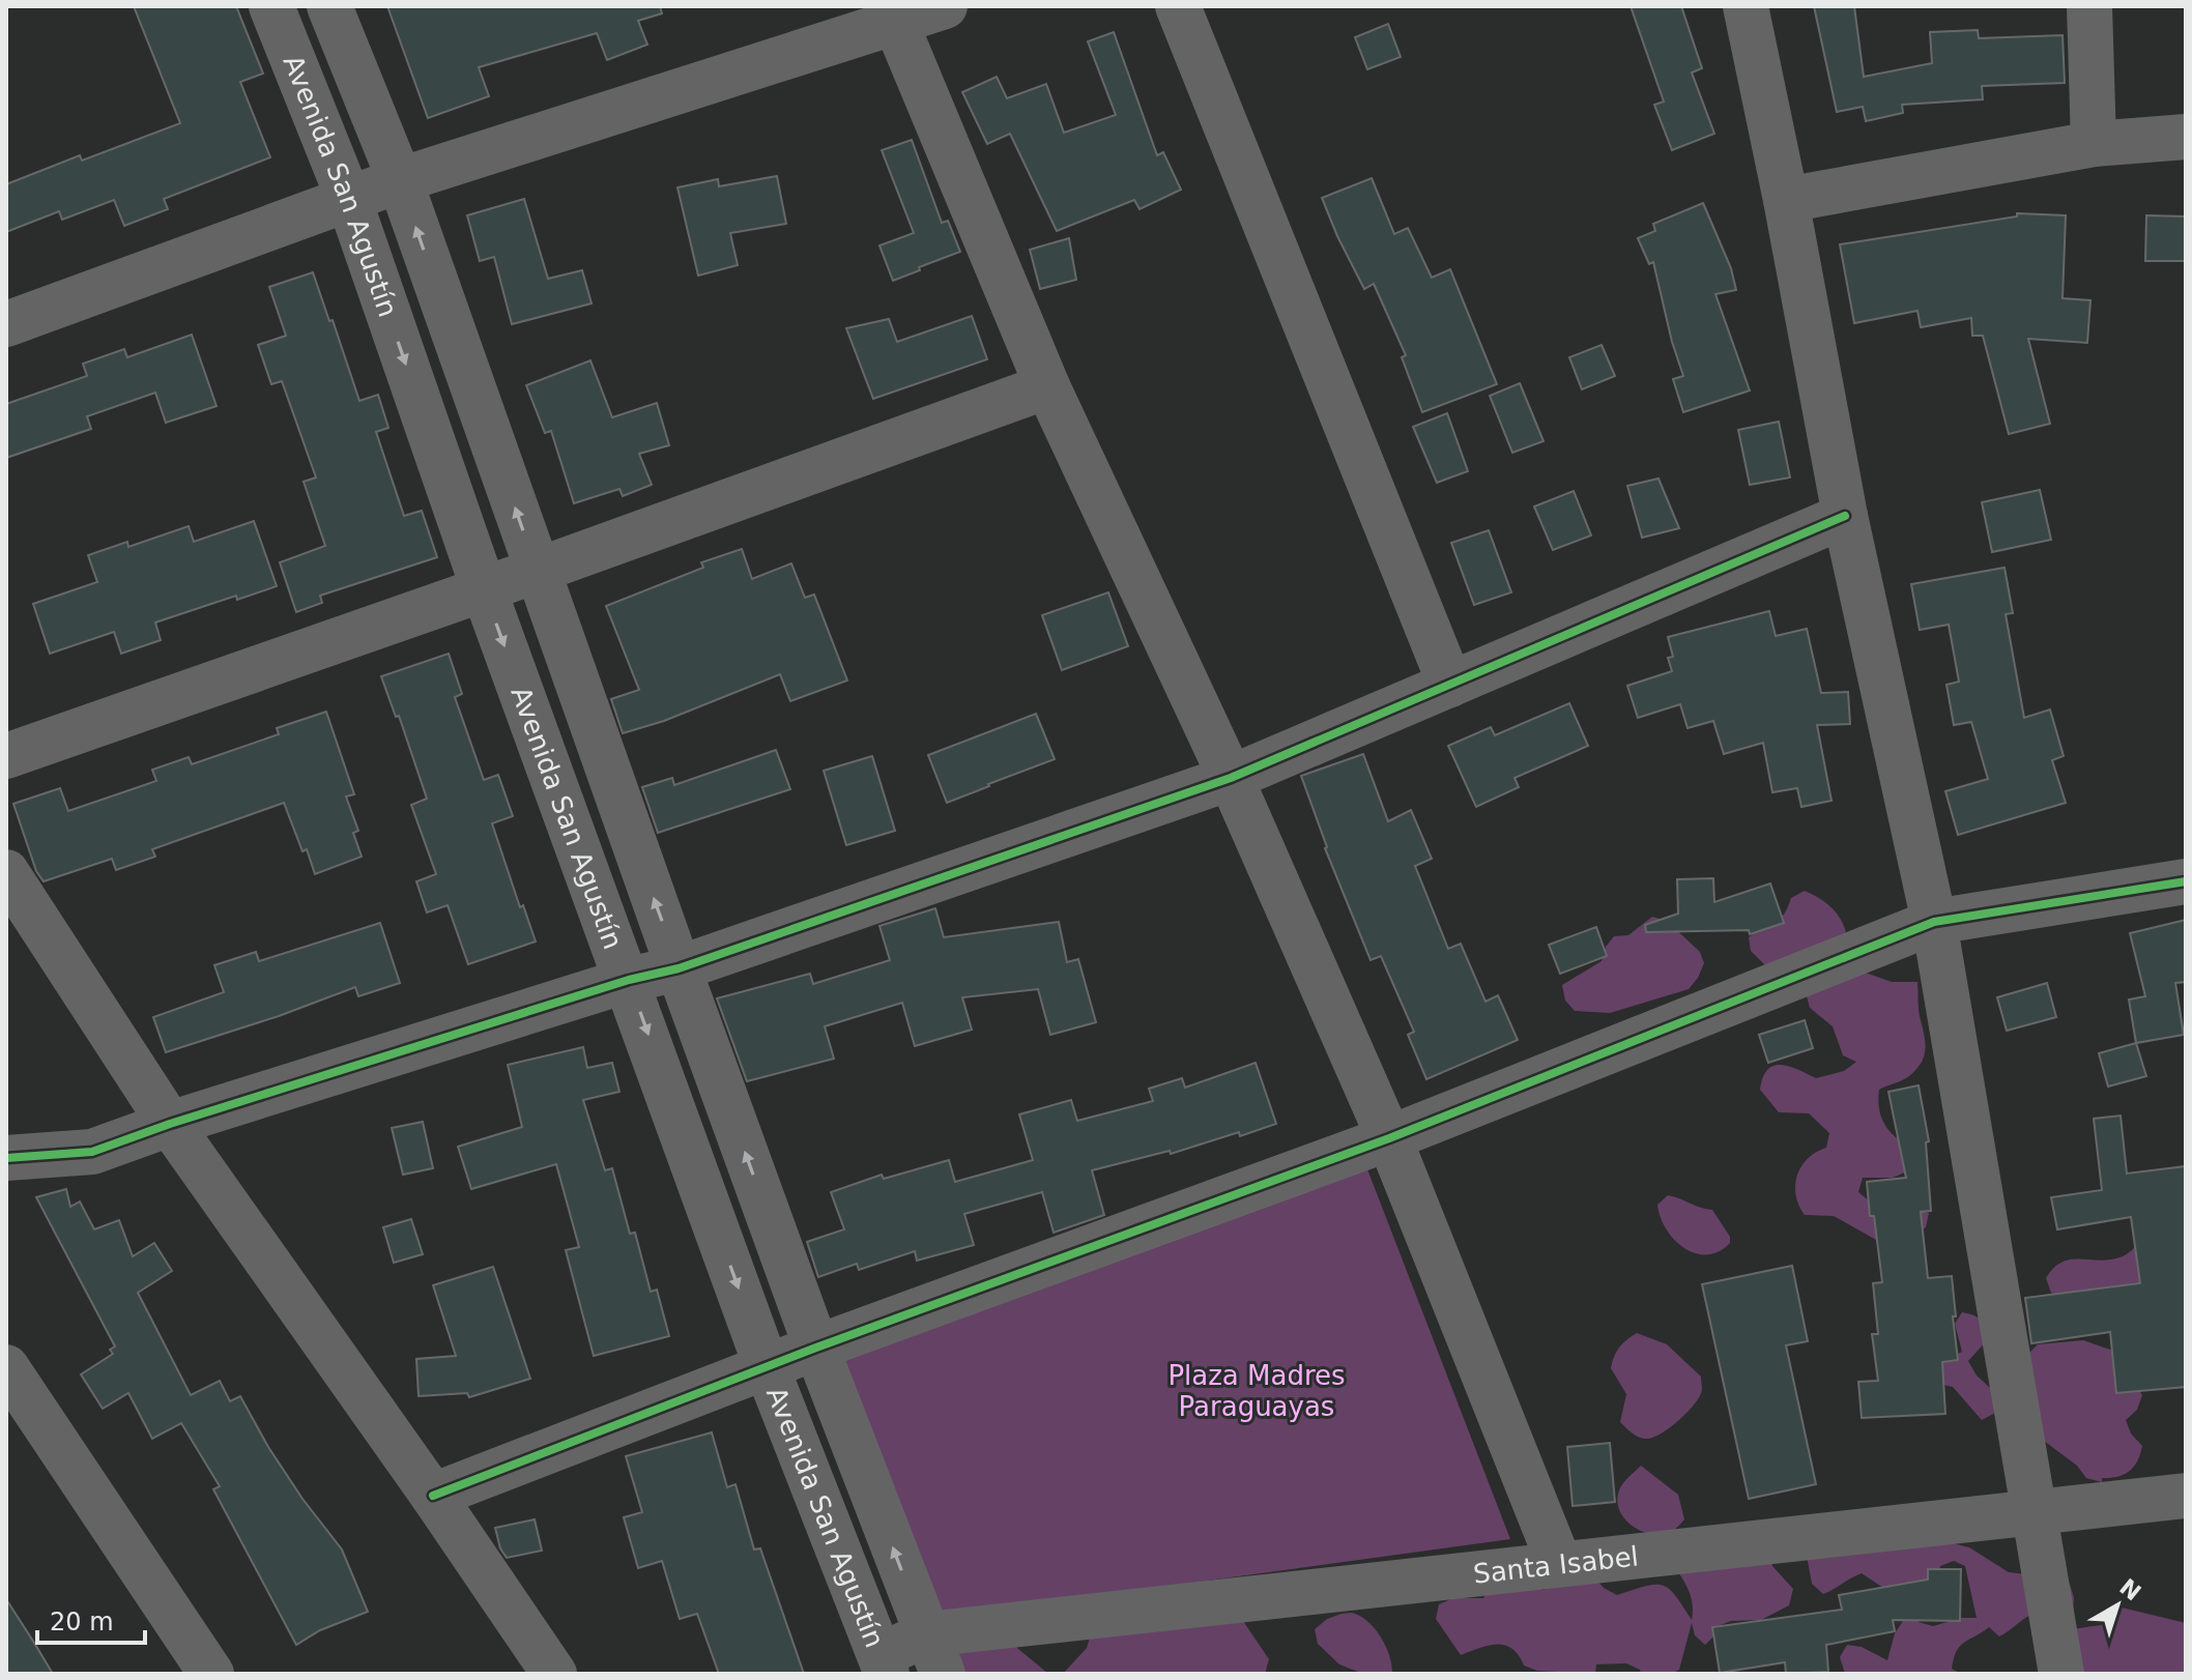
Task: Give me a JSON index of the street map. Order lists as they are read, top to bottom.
{
  "streets": {
    "street": ["Avenida San Agustín", "Santa Isabel"]
  },
  "crossings": [
    ["Avenida San Agustín", "Santa Isabel"]
  ],
  "parks": ["Plaza Madres Paraguayas"],
  "scale_bar": "20 m",
  "north": "top right"
}
